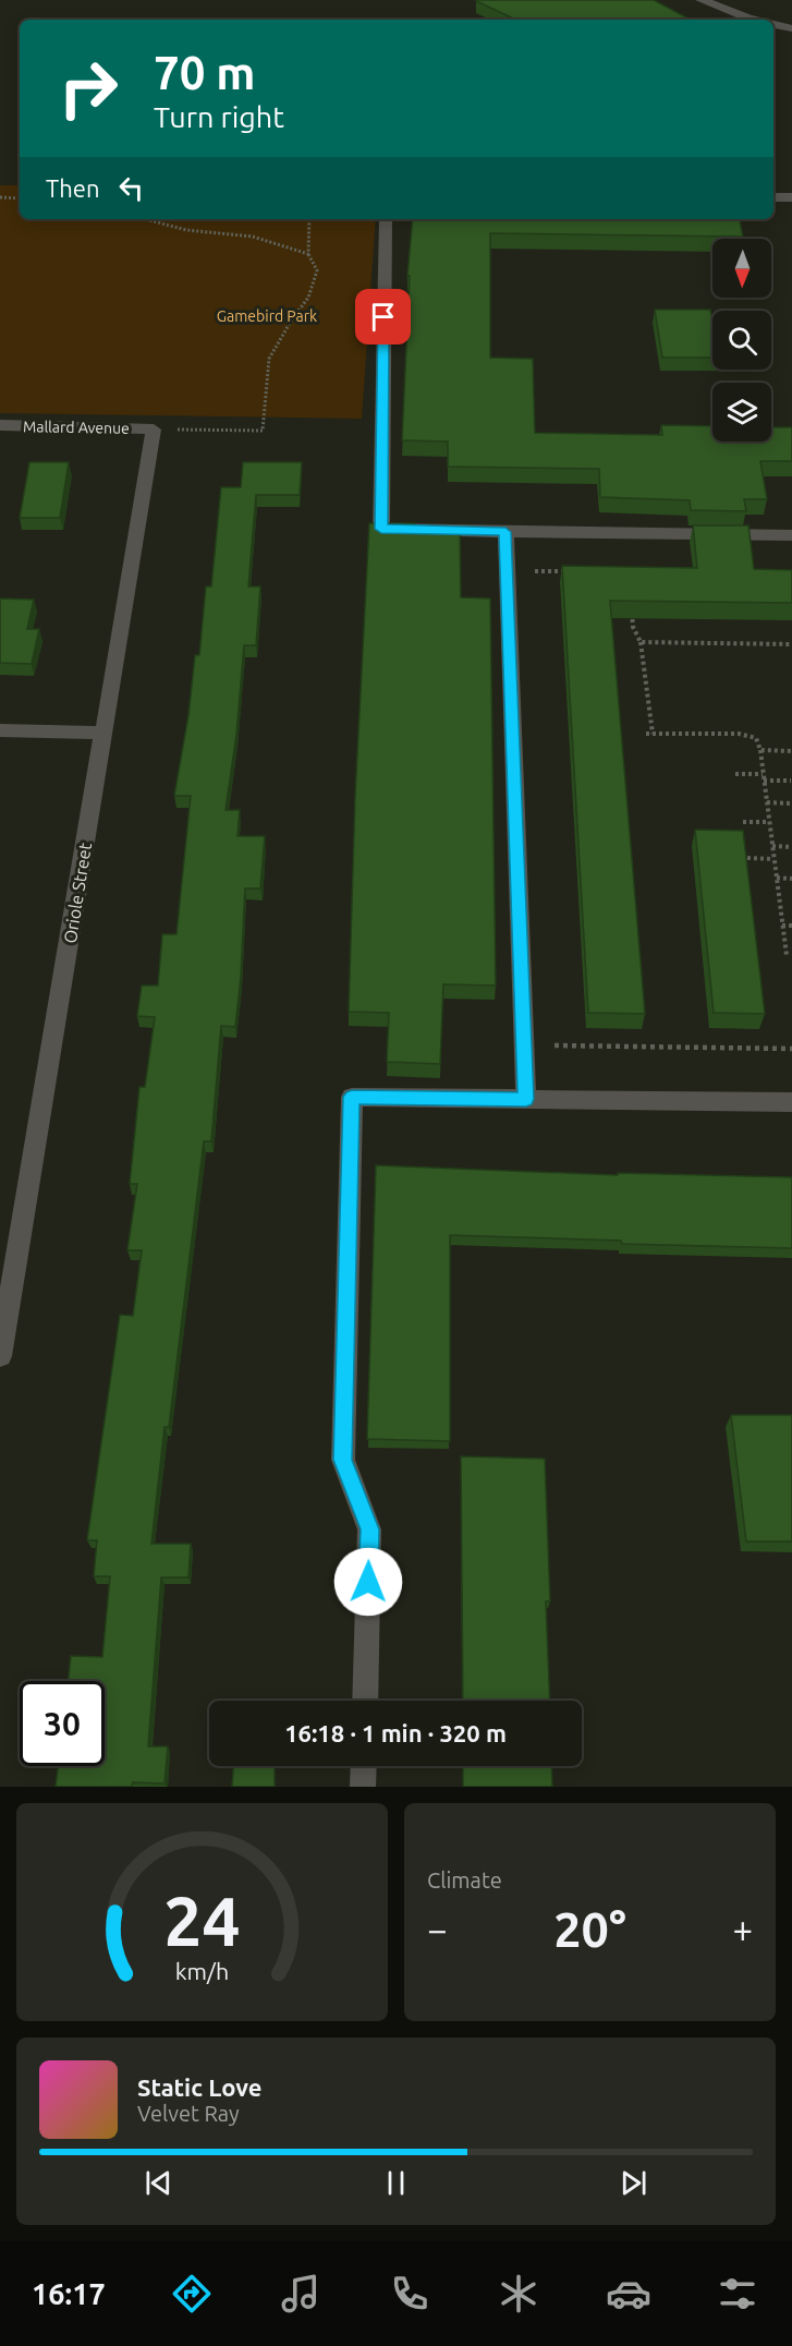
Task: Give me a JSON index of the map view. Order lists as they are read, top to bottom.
{
  "streets": {
    "street": ["Mallard Avenue", "Oriole Street"]
  },
  "crossings": [
    ["Mallard Avenue", "Oriole Street"]
  ],
  "parks": ["Gamebird Park"],
  "north": "bottom",
  "page": {
    "turn": ["70 m", "Turn right"],
    "then": "Then",
    "limit": "30",
    "trip": "16:18 · 1 min · 320 m",
    "tile": "Climate",
    "heat": ["−", "20°", "+"],
    "song": ["Static Love", "Velvet Ray"],
    "tabs": "16:17",
    "gauge": ["24", "km/h"]
  }
}
